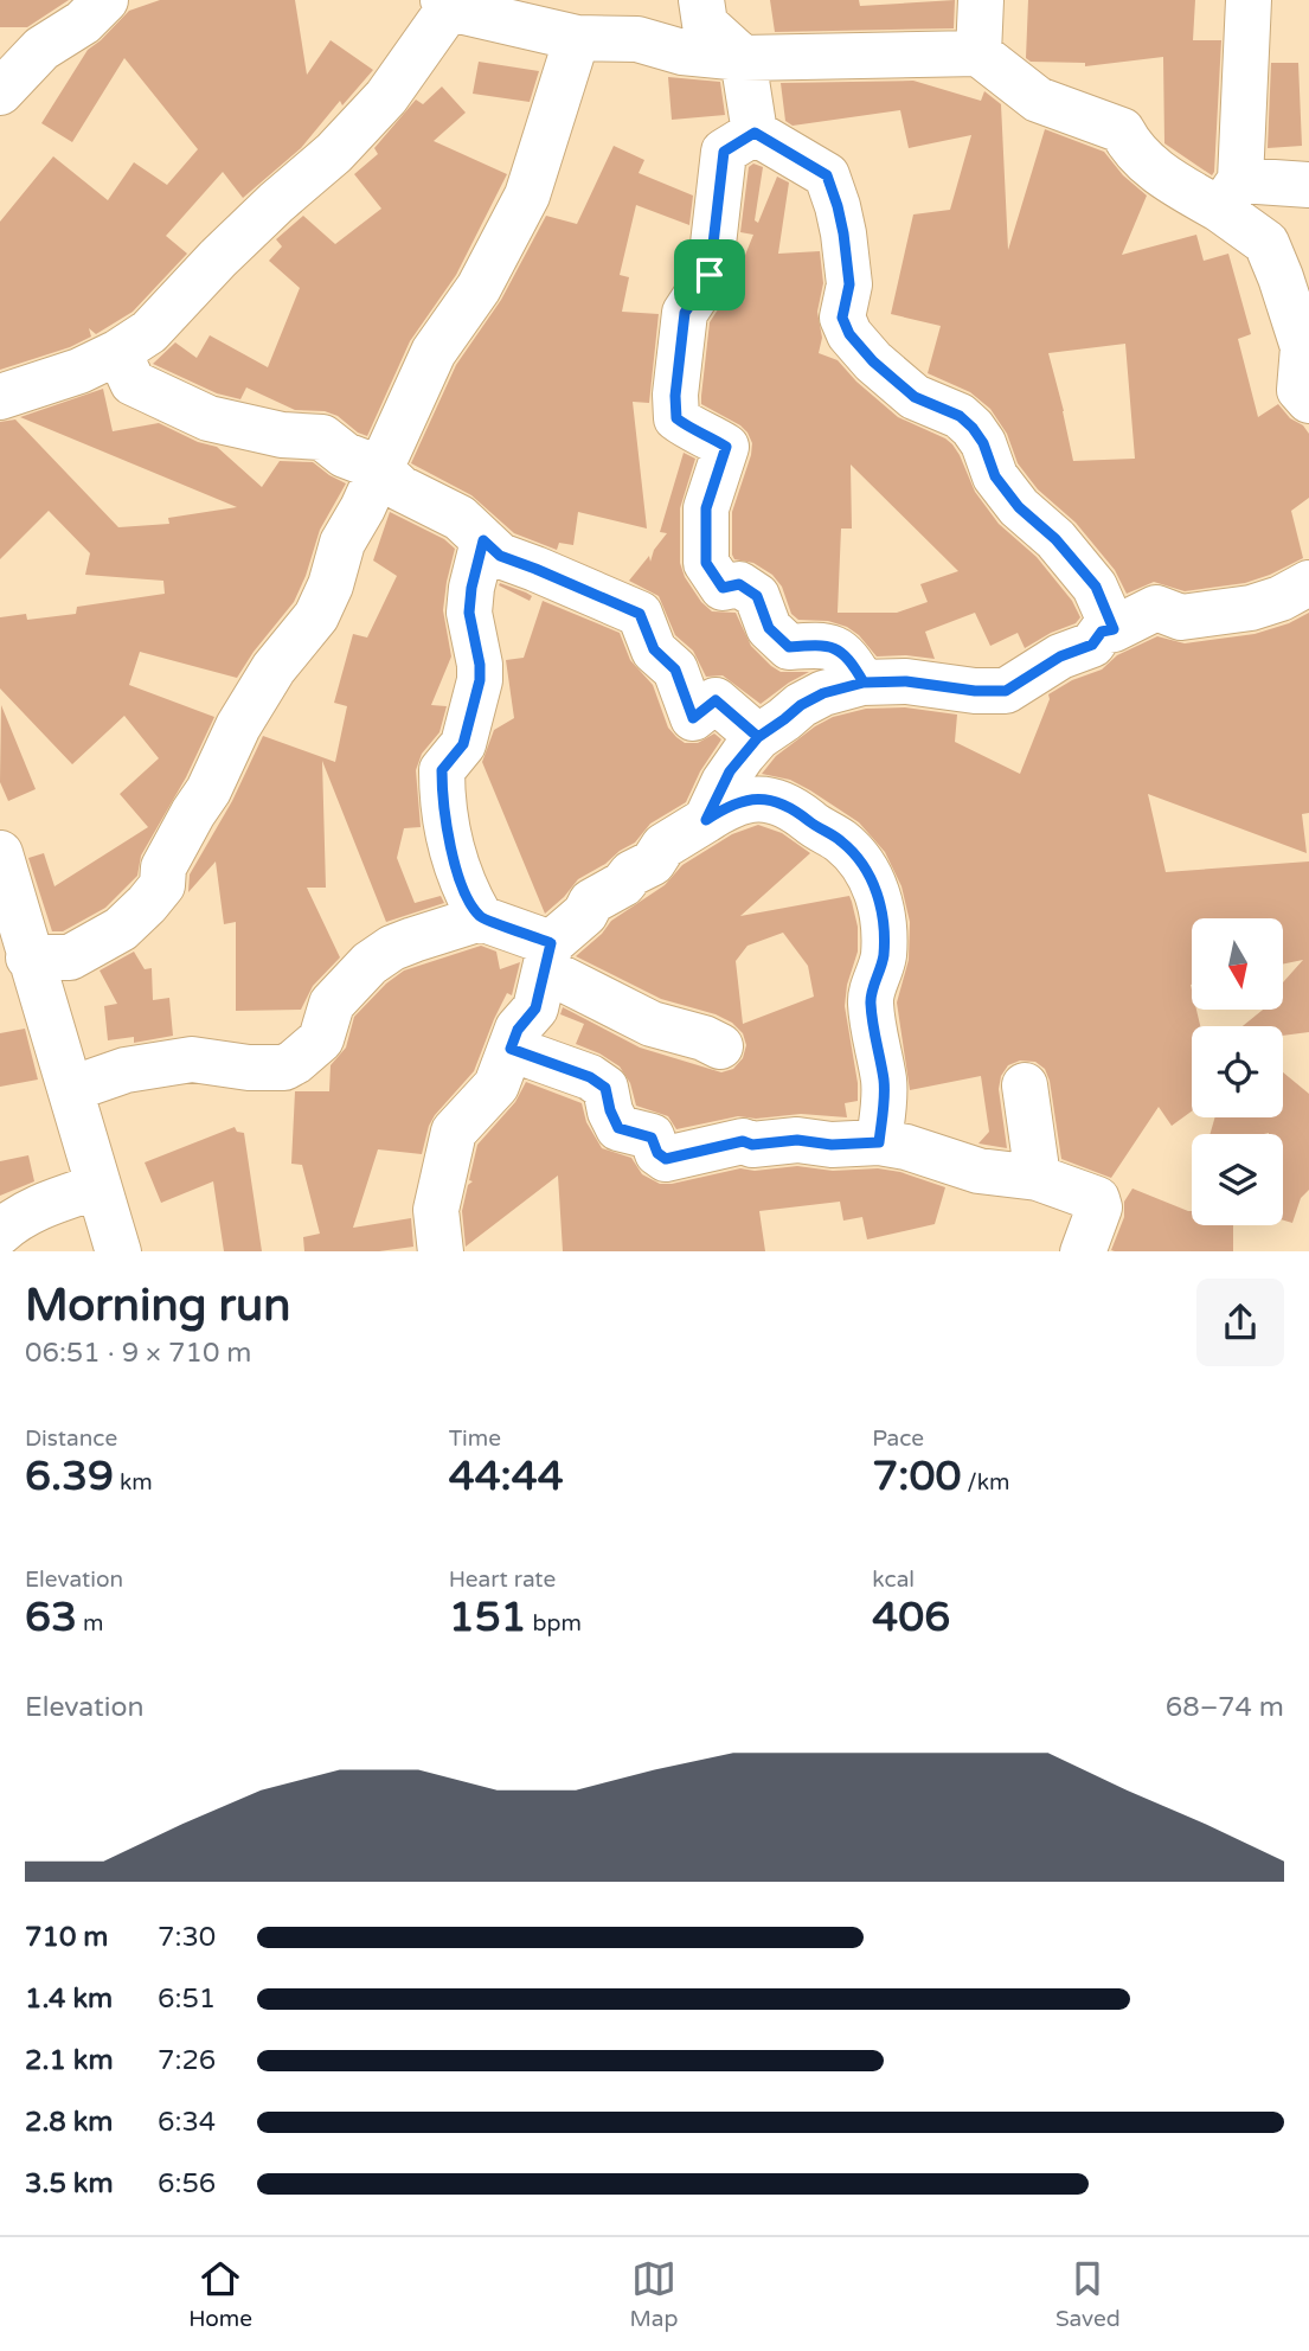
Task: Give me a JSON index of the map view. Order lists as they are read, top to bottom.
{
  "north": "bottom",
  "page": {
    "heading": ["Morning run", "06:51 · 9 × 710 m"],
    "stats": [
      ["Distance", "6.39 km"],
      ["Time", "44:44"],
      ["Pace", "7:00 /km"],
      ["Elevation", "63 m"],
      ["Heart rate", "151 bpm"],
      ["kcal", "406"]
    ],
    "chart": ["Elevation", "68–74 m"],
    "list": [
      {
        "name": "710 m",
        "note": "7:30"
      },
      {
        "name": "1.4 km",
        "note": "6:51"
      },
      {
        "name": "2.1 km",
        "note": "7:26"
      },
      {
        "name": "2.8 km",
        "note": "6:34"
      },
      {
        "name": "3.5 km",
        "note": "6:56"
      }
    ],
    "tabs": ["Home", "Map", "Saved"]
  }
}
